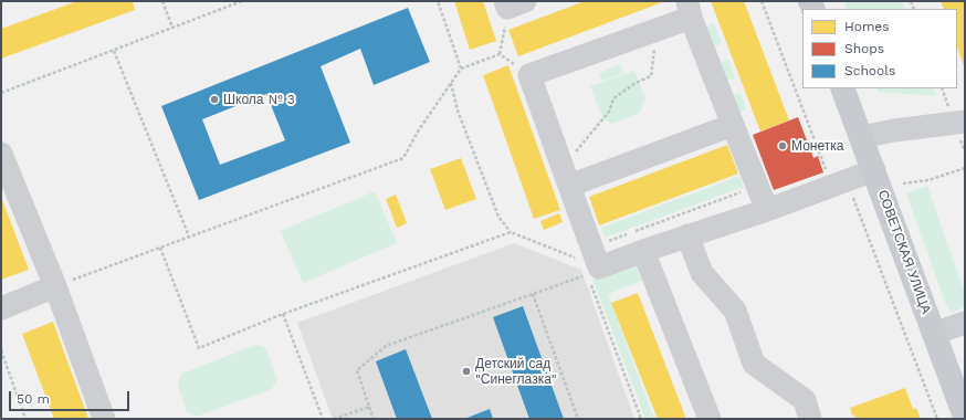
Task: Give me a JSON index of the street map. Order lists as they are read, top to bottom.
{
  "streets": {
    "main road": ["СОВЕТСКАЯ УЛИЦА"]
  },
  "places": ["Школа № 3", "Монетка", "Детский сад \"Синеглазка\""],
  "legend": ["Homes", "Shops", "Schools"],
  "scale_bar": "50 m"
}
